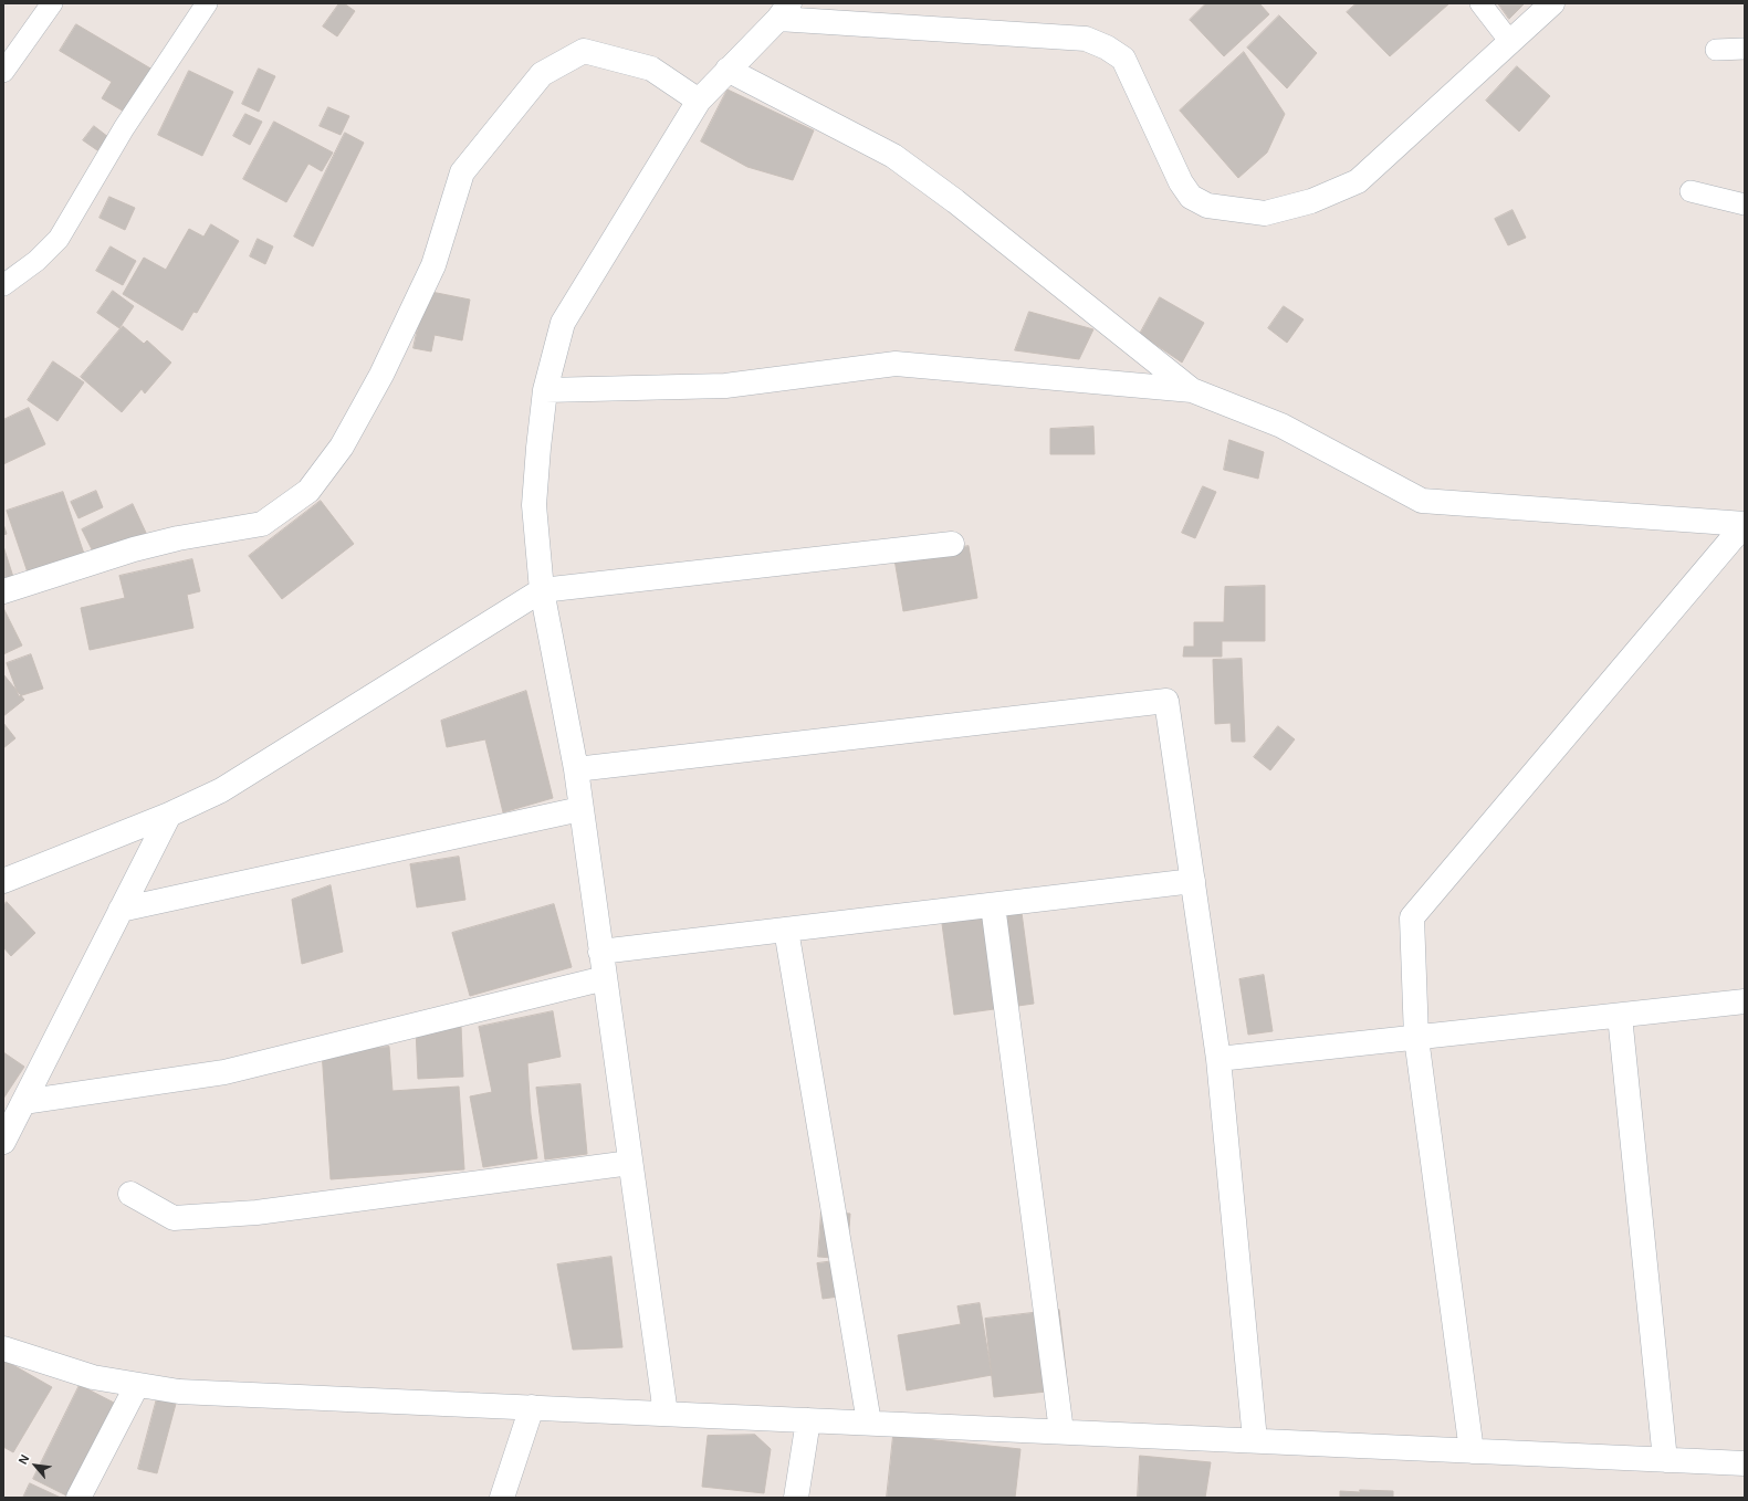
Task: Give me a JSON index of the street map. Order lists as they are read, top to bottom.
{
  "north": "top left"
}
